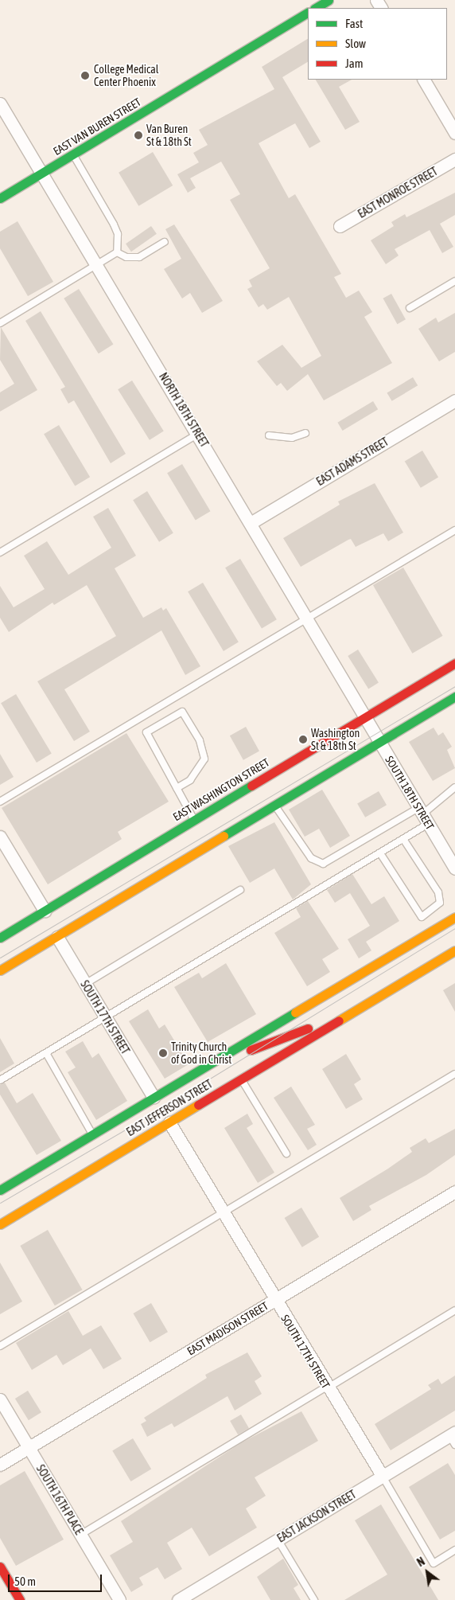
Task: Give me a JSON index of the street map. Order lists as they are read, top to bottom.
{
  "streets": {
    "main road": ["EAST VAN BUREN STREET", "EAST WASHINGTON STREET", "EAST JEFFERSON STREET"],
    "street": [
      "EAST MONROE STREET",
      "NORTH 18TH STREET",
      "EAST ADAMS STREET",
      "SOUTH 18TH STREET",
      "SOUTH 17TH STREET",
      "EAST MADISON STREET",
      "SOUTH 16TH PLACE",
      "EAST JACKSON STREET"
    ]
  },
  "crossings": [
    ["EAST VAN BUREN STREET", "NORTH 18TH STREET"],
    ["NORTH 18TH STREET", "EAST ADAMS STREET"],
    ["NORTH 18TH STREET", "EAST WASHINGTON STREET"],
    ["NORTH 18TH STREET", "SOUTH 18TH STREET"],
    ["EAST WASHINGTON STREET", "SOUTH 18TH STREET"],
    ["SOUTH 17TH STREET", "EAST JEFFERSON STREET"],
    ["SOUTH 17TH STREET", "EAST MADISON STREET"],
    ["SOUTH 17TH STREET", "EAST JACKSON STREET"],
    ["EAST MADISON STREET", "SOUTH 16TH PLACE"]
  ],
  "places": [
    "College Medical Center Phoenix",
    "Van Buren St & 18th St",
    "Washington St & 18th St",
    "Trinity Church of God in Christ"
  ],
  "legend": ["Fast", "Slow", "Jam"],
  "scale_bar": "50 m",
  "north": "top left"
}
